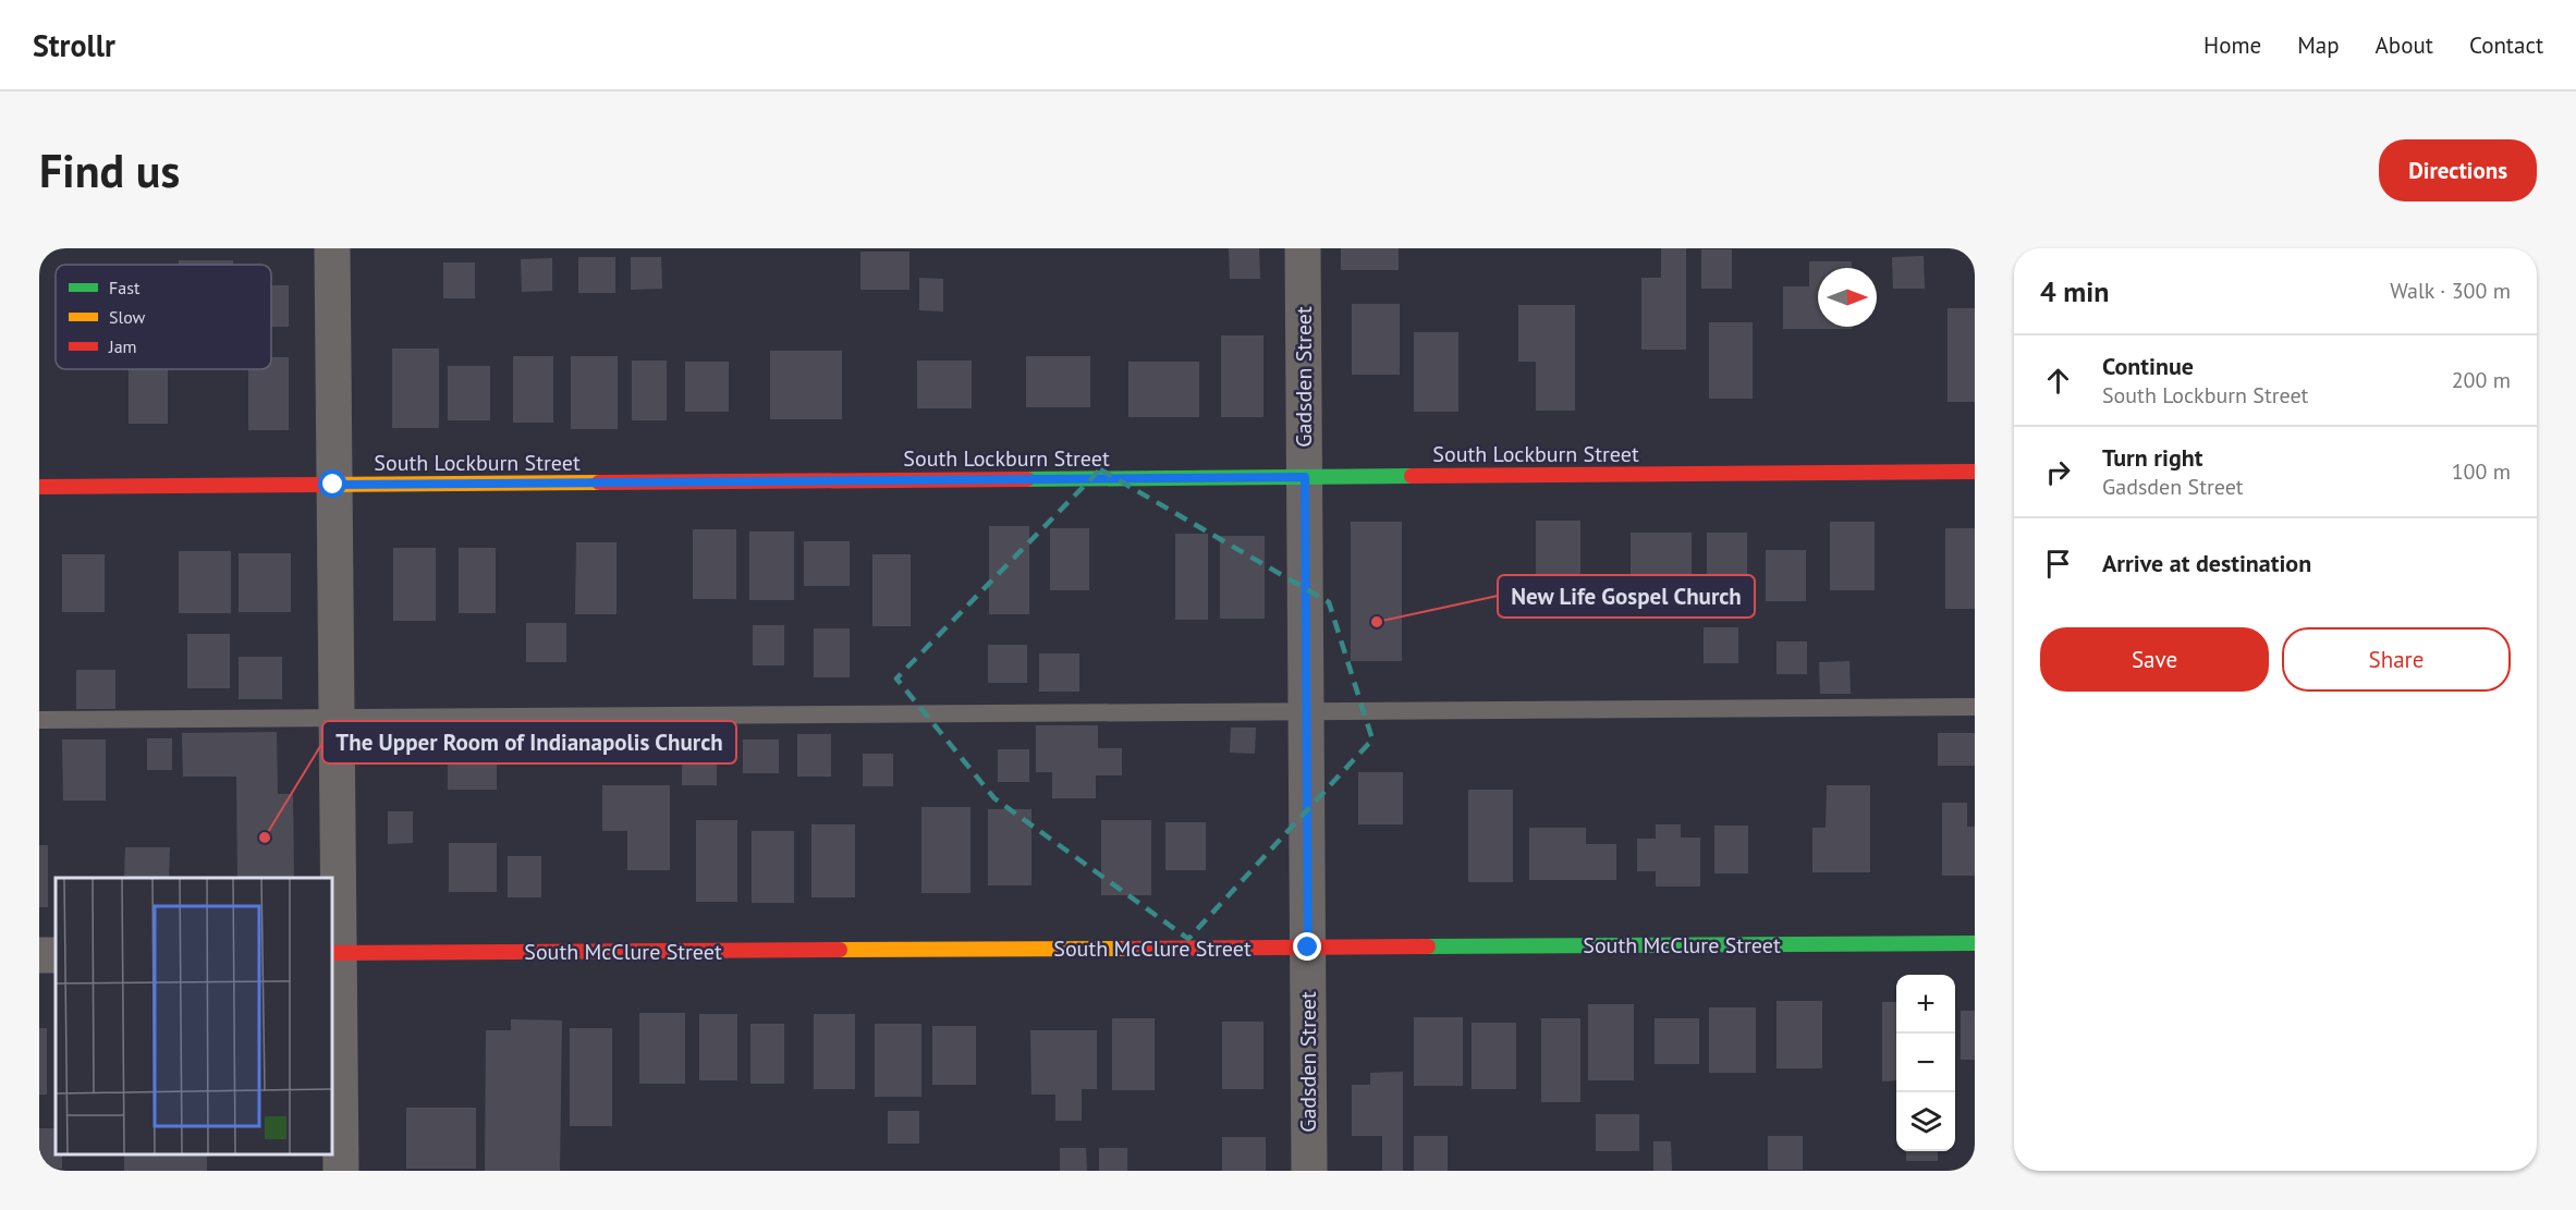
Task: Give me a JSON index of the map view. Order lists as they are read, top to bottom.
{
  "streets": {
    "street": ["Gadsden Street", "South Lockburn Street", "South McClure Street"]
  },
  "crossings": [
    ["Gadsden Street", "South Lockburn Street"],
    ["Gadsden Street", "South McClure Street"]
  ],
  "places": ["New Life Gospel Church", "The Upper Room of Indianapolis Church"],
  "legend": ["Fast", "Slow", "Jam"],
  "north": "right",
  "page": {
    "header": "Strollr",
    "nav": [
      "Home",
      "Map",
      "About",
      "Contact"
    ],
    "buttons": [
      "Directions",
      ["Save", "Share"]
    ],
    "title": "Find us",
    "heading": ["4 min", "Walk · 300 m"],
    "list": [
      ["Continue", "South Lockburn Street", "200 m"],
      ["Turn right", "Gadsden Street", "100 m"],
      "Arrive at destination"
    ],
    "map_buttons": ["+", "−"]
  }
}
